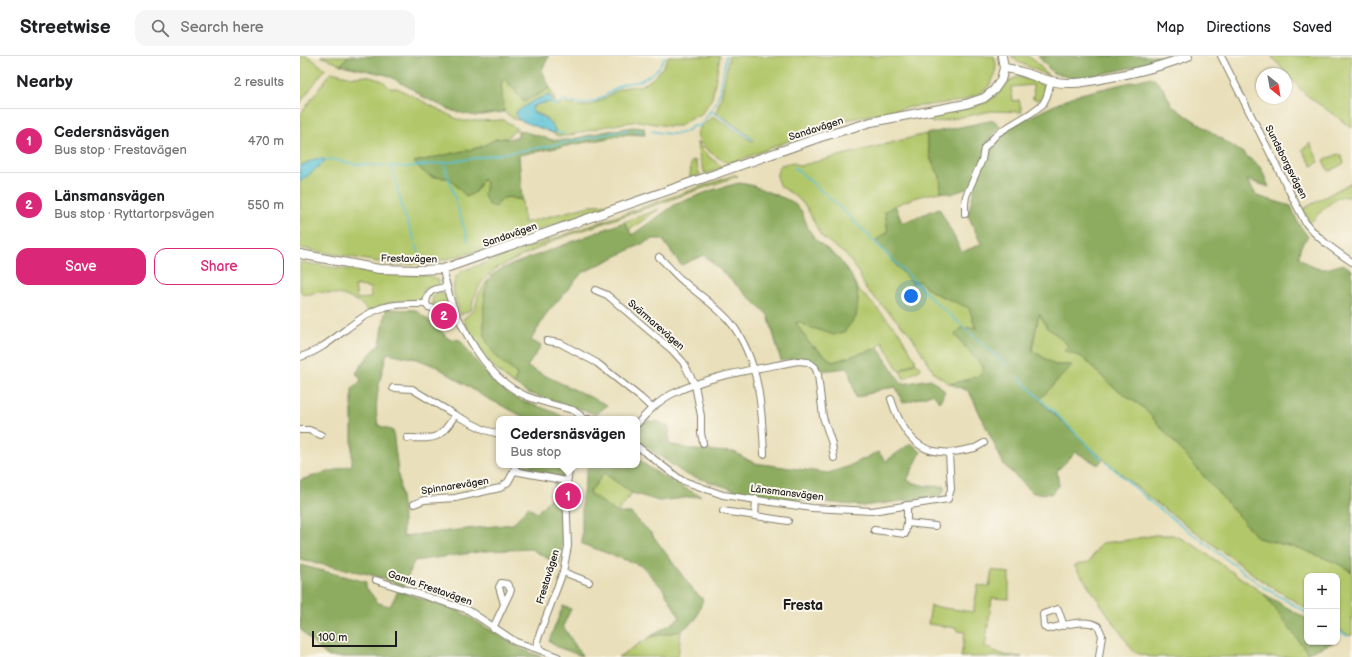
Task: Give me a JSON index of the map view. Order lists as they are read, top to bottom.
{
  "streets": {
    "street": [
      "Sandavägen",
      "Sundsborgsvägen",
      "Frestavägen",
      "Svärmarevägen",
      "Spinnarevägen",
      "Länsmansvägen",
      "Gamla Frestavägen"
    ]
  },
  "crossings": [
    ["Sandavägen", "Frestavägen"],
    ["Frestavägen", "Spinnarevägen"],
    ["Frestavägen", "Gamla Frestavägen"]
  ],
  "districts": ["Fresta"],
  "scale_bar": "100 m",
  "north": "bottom right",
  "page": {
    "header": "Streetwise",
    "search": "Search here",
    "nav": ["Map", "Directions", "Saved"],
    "heading": ["Nearby", "2 results"],
    "list": [
      {
        "mark": "1",
        "name": "Cedersnäsvägen",
        "note": "Bus stop · Frestavägen",
        "value": "470 m"
      },
      {
        "mark": "2",
        "name": "Länsmansvägen",
        "note": "Bus stop · Ryttartorpsvägen",
        "value": "550 m"
      }
    ],
    "buttons": ["Save", "Share"],
    "pins": ["2", "1"],
    "popup": ["Cedersnäsvägen", "Bus stop"],
    "map_buttons": ["+", "−"],
    "scale": "100 m"
  }
}
